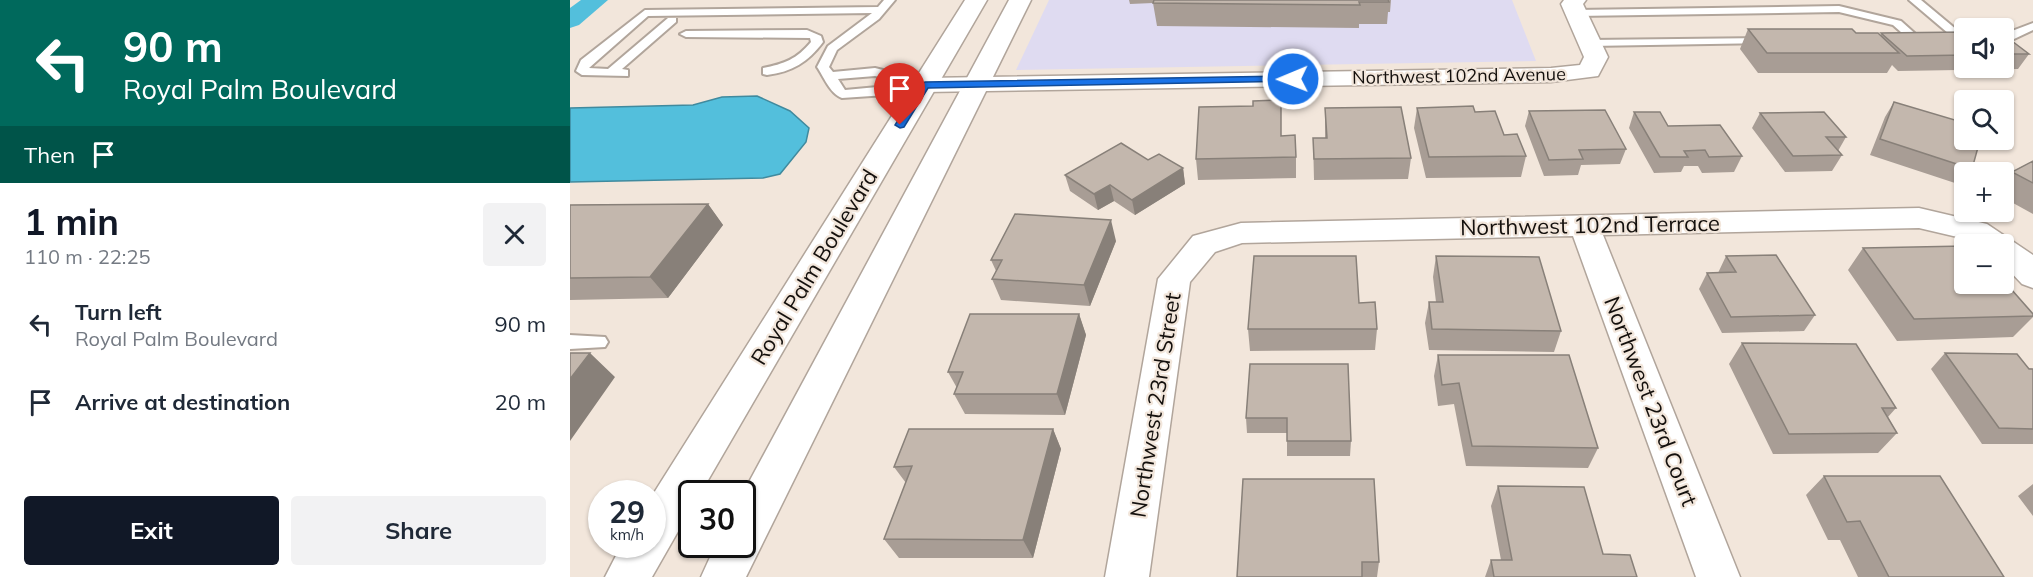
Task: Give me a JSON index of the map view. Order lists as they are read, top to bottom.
{
  "streets": {
    "street": [
      "Northwest 102nd Avenue",
      "Northwest 102nd Terrace",
      "Royal Palm Boulevard",
      "Northwest 23rd Court",
      "Northwest 23rd Street"
    ]
  },
  "crossings": [
    ["Northwest 102nd Avenue", "Royal Palm Boulevard"],
    ["Northwest 102nd Terrace", "Northwest 23rd Court"],
    ["Northwest 102nd Terrace", "Northwest 23rd Street"]
  ],
  "page": {
    "turn": ["90 m", "Royal Palm Boulevard"],
    "map_buttons": ["+", "−"],
    "then": "Then",
    "heading": ["1 min", "110 m · 22:25"],
    "list": [
      {
        "name": "Turn left",
        "note": "Royal Palm Boulevard",
        "value": "90 m"
      },
      {
        "name": "Arrive at destination",
        "value": "20 m"
      }
    ],
    "speed": "29 km/h",
    "limit": "30",
    "buttons": ["Exit", "Share"]
  }
}
